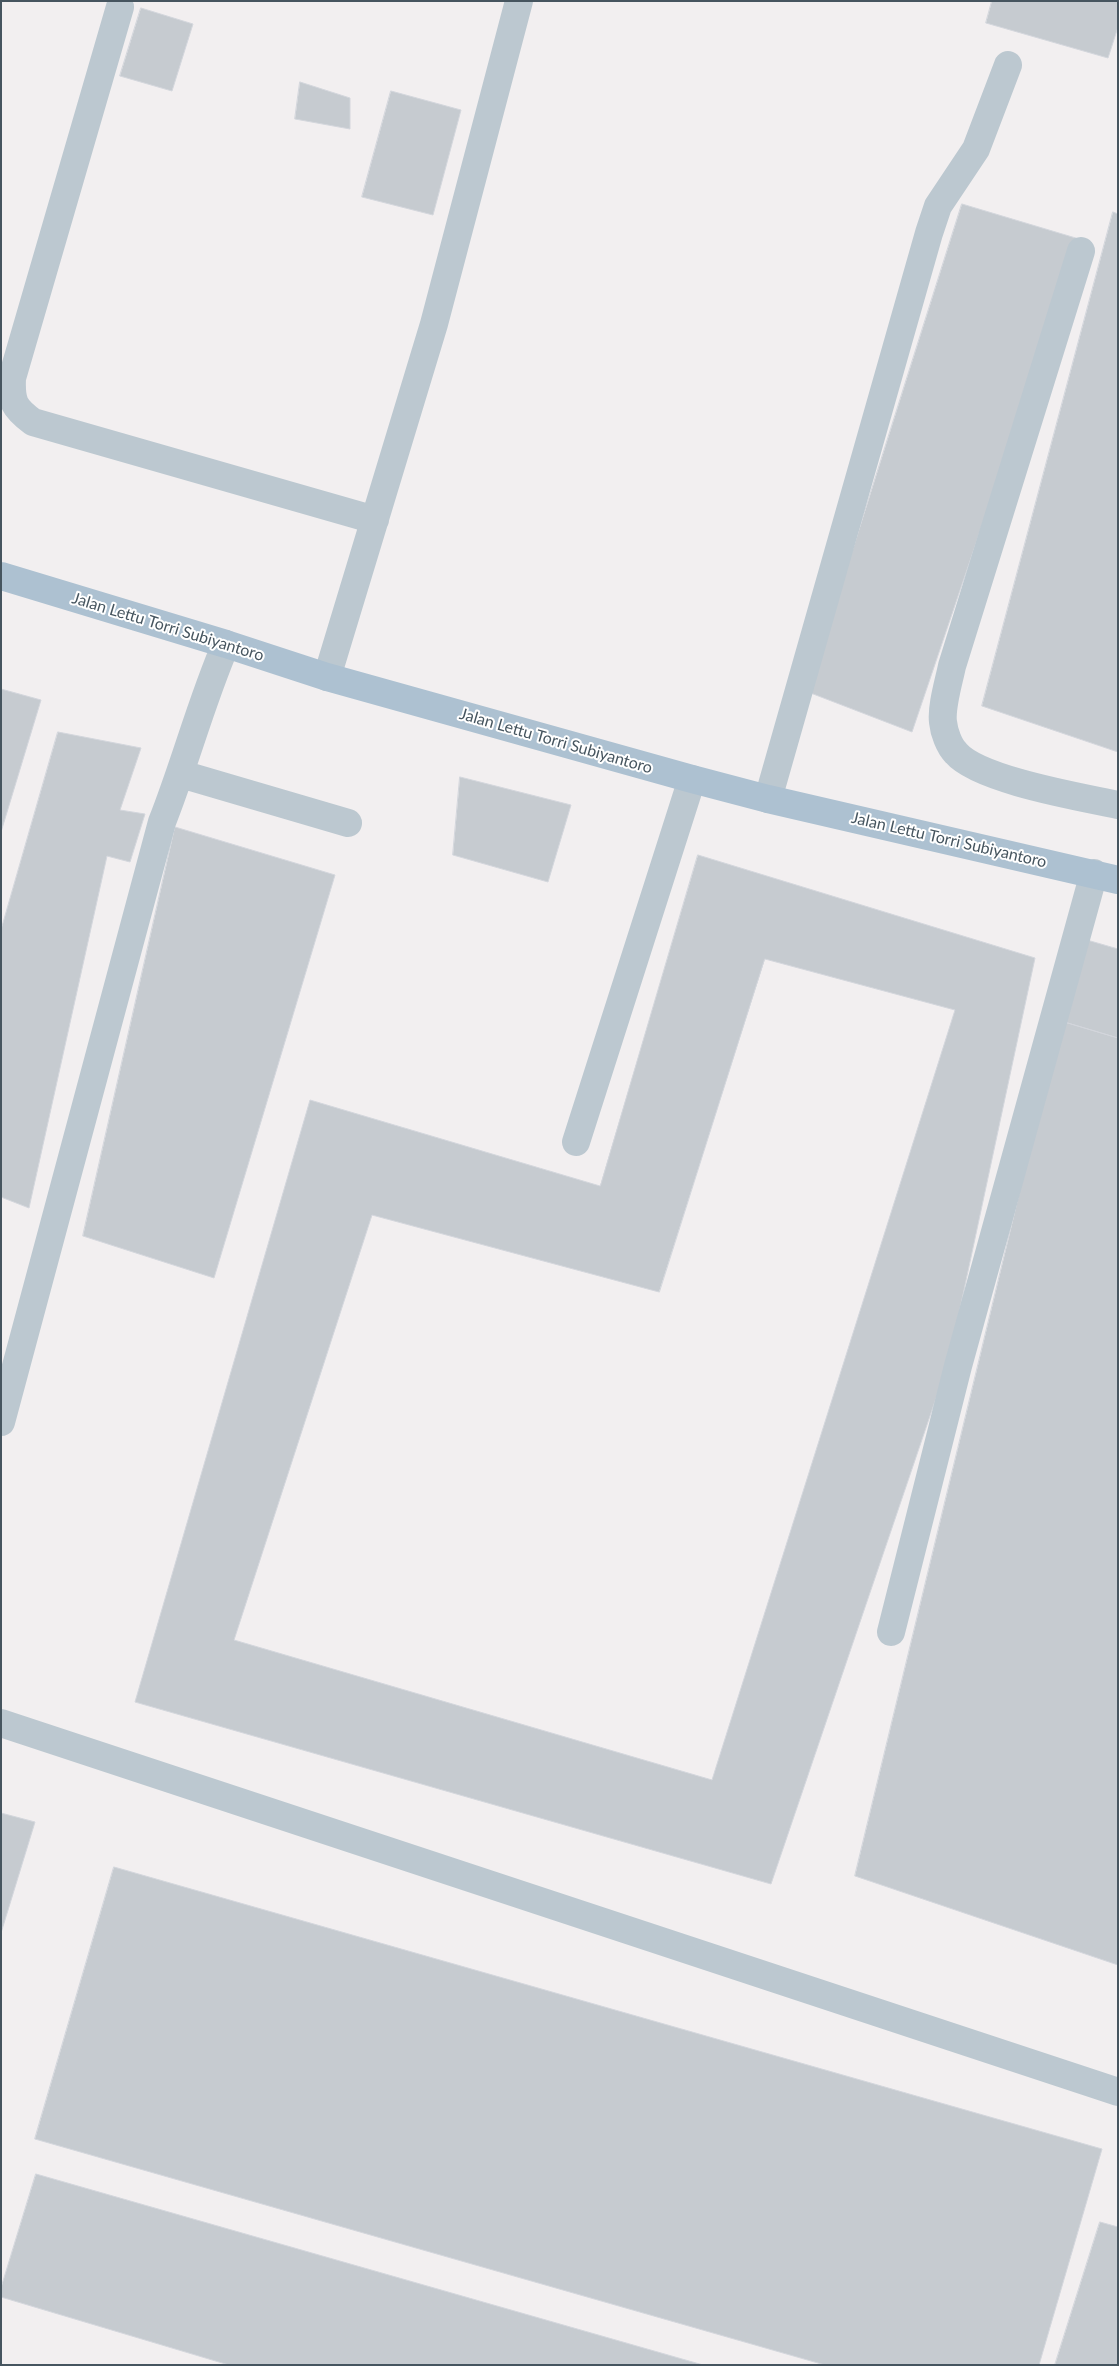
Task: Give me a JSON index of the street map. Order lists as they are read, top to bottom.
{
  "streets": {
    "main road": ["Jalan Lettu Torri Subiyantoro"]
  }
}
